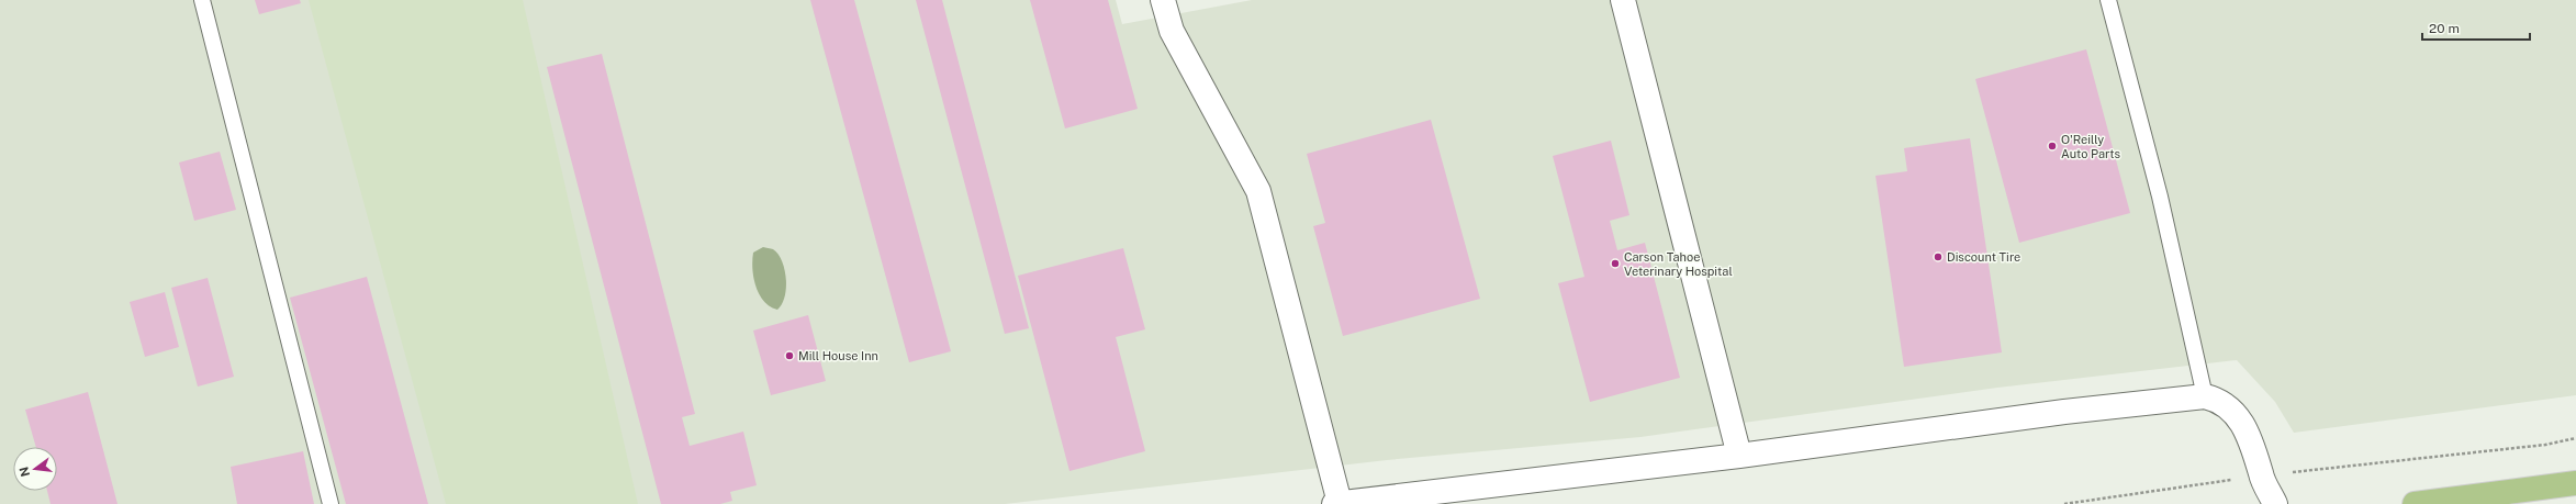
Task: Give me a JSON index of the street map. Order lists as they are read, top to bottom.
{
  "places": [
    "O'Reilly Auto Parts",
    "Discount Tire",
    "Carson Tahoe Veterinary Hospital",
    "Mill House Inn"
  ],
  "scale_bar": "20 m",
  "north": "left"
}
